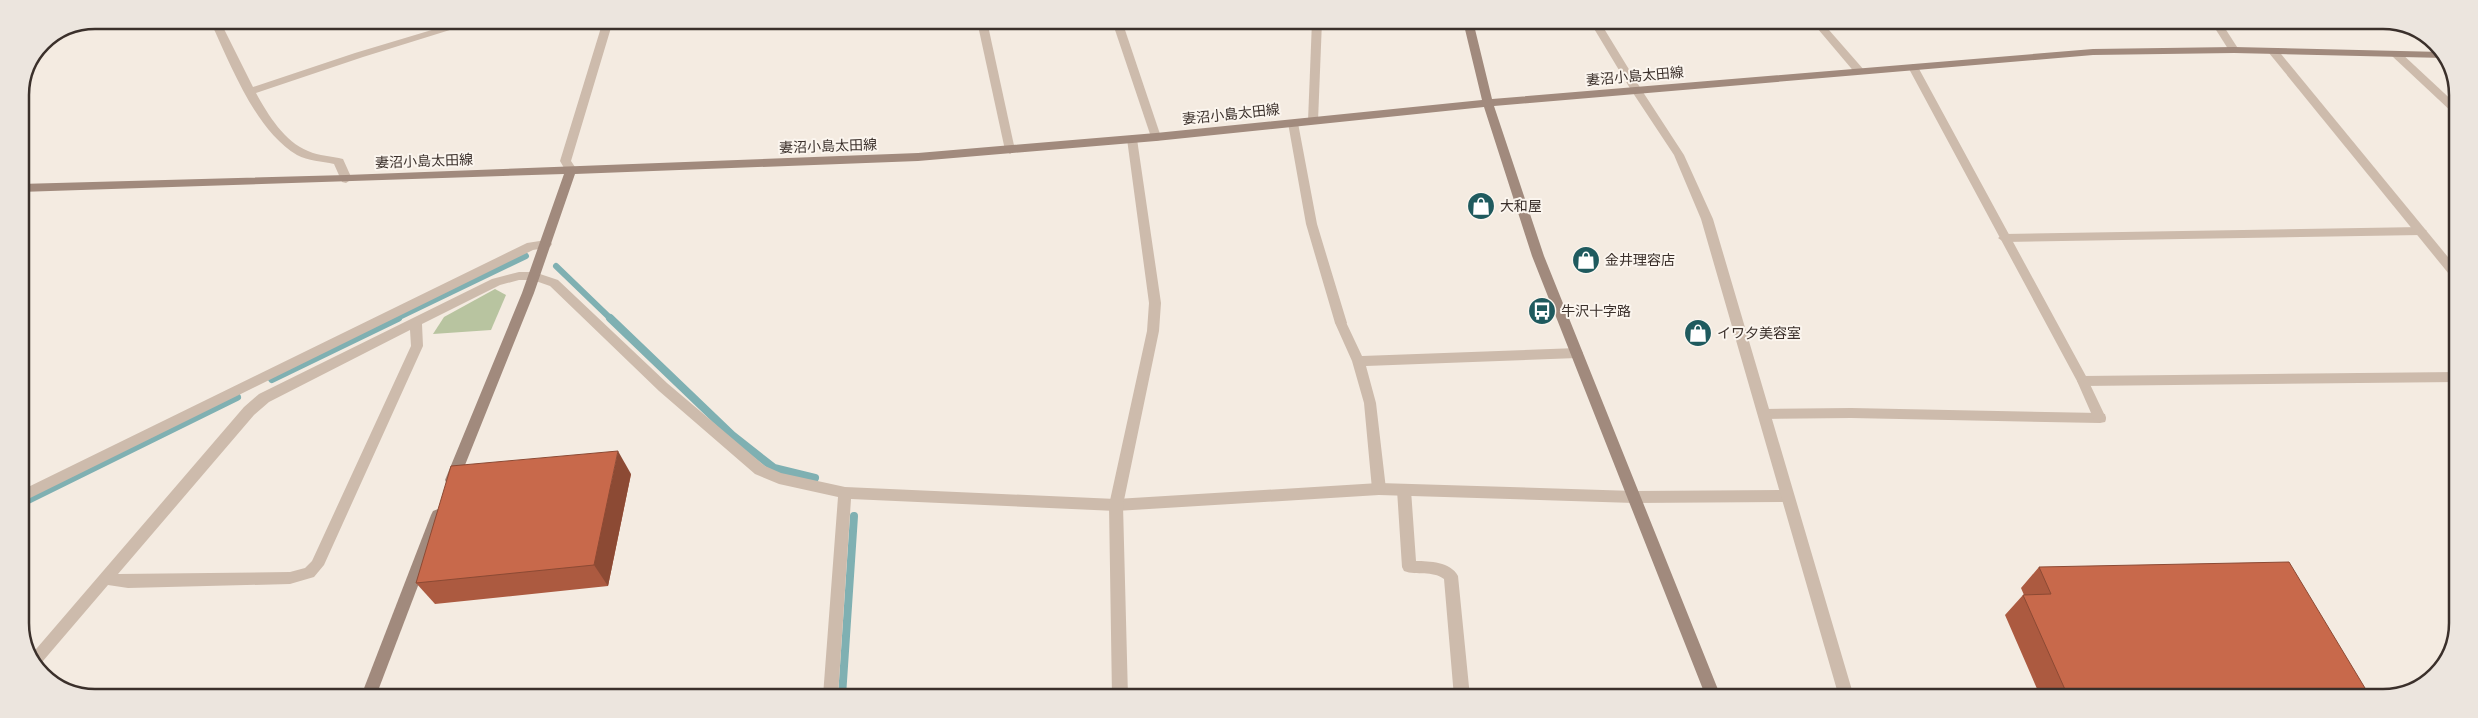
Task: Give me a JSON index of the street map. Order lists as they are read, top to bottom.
{
  "streets": {
    "main road": ["妻沼小島太田線"]
  },
  "places": {
    "shop": ["大和屋", "金井理容店", "イワ夕美容室"],
    "bus stop": ["牛沢十字路"]
  }
}
